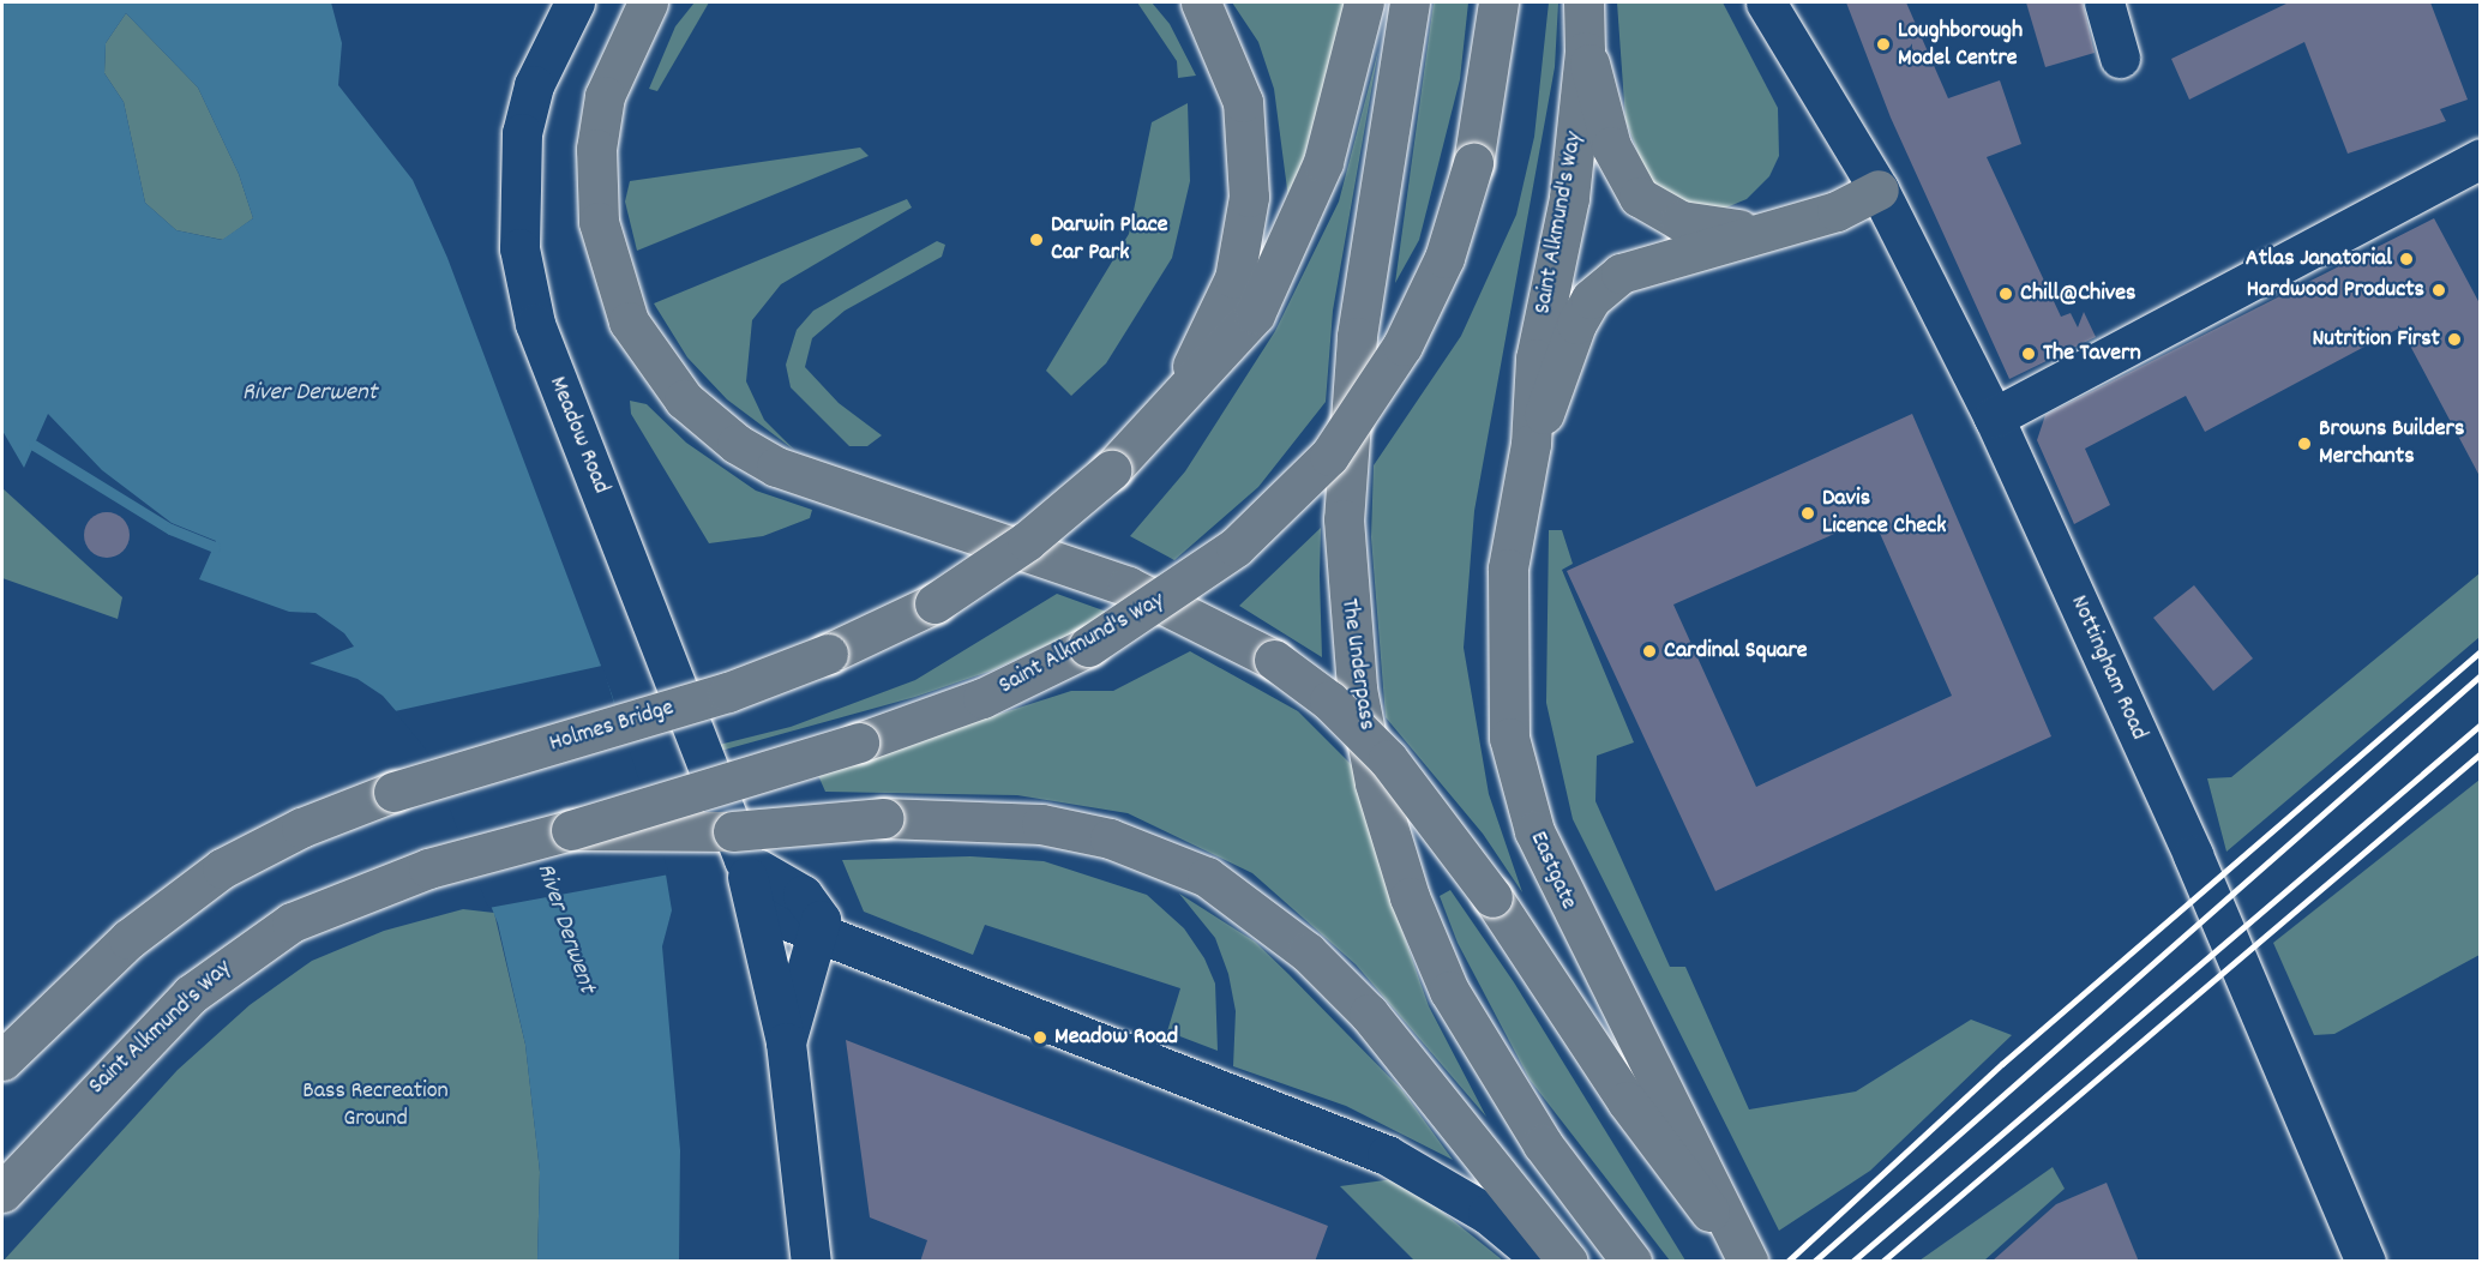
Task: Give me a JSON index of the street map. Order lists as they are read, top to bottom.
{
  "streets": {
    "main road": [
      "Saint Alkmund's Way",
      "The Underpass",
      "Holmes Bridge",
      "Eastgate"
    ],
    "street": ["Meadow Road", "Nottingham Road"]
  },
  "crossings": [
    ["Saint Alkmund's Way", "Eastgate"]
  ],
  "water": ["River Derwent"],
  "parks": ["Bass Recreation Ground"],
  "places": [
    "Loughborough Model Centre",
    "Darwin Place Car Park",
    "Atlas Janatorial",
    "Hardwood Products",
    "Chill@Chives",
    "Nutrition First",
    "The Tavern",
    "Browns Builders Merchants",
    "Davis Licence Check",
    "Cardinal Square",
    "Meadow Road"
  ]
}
